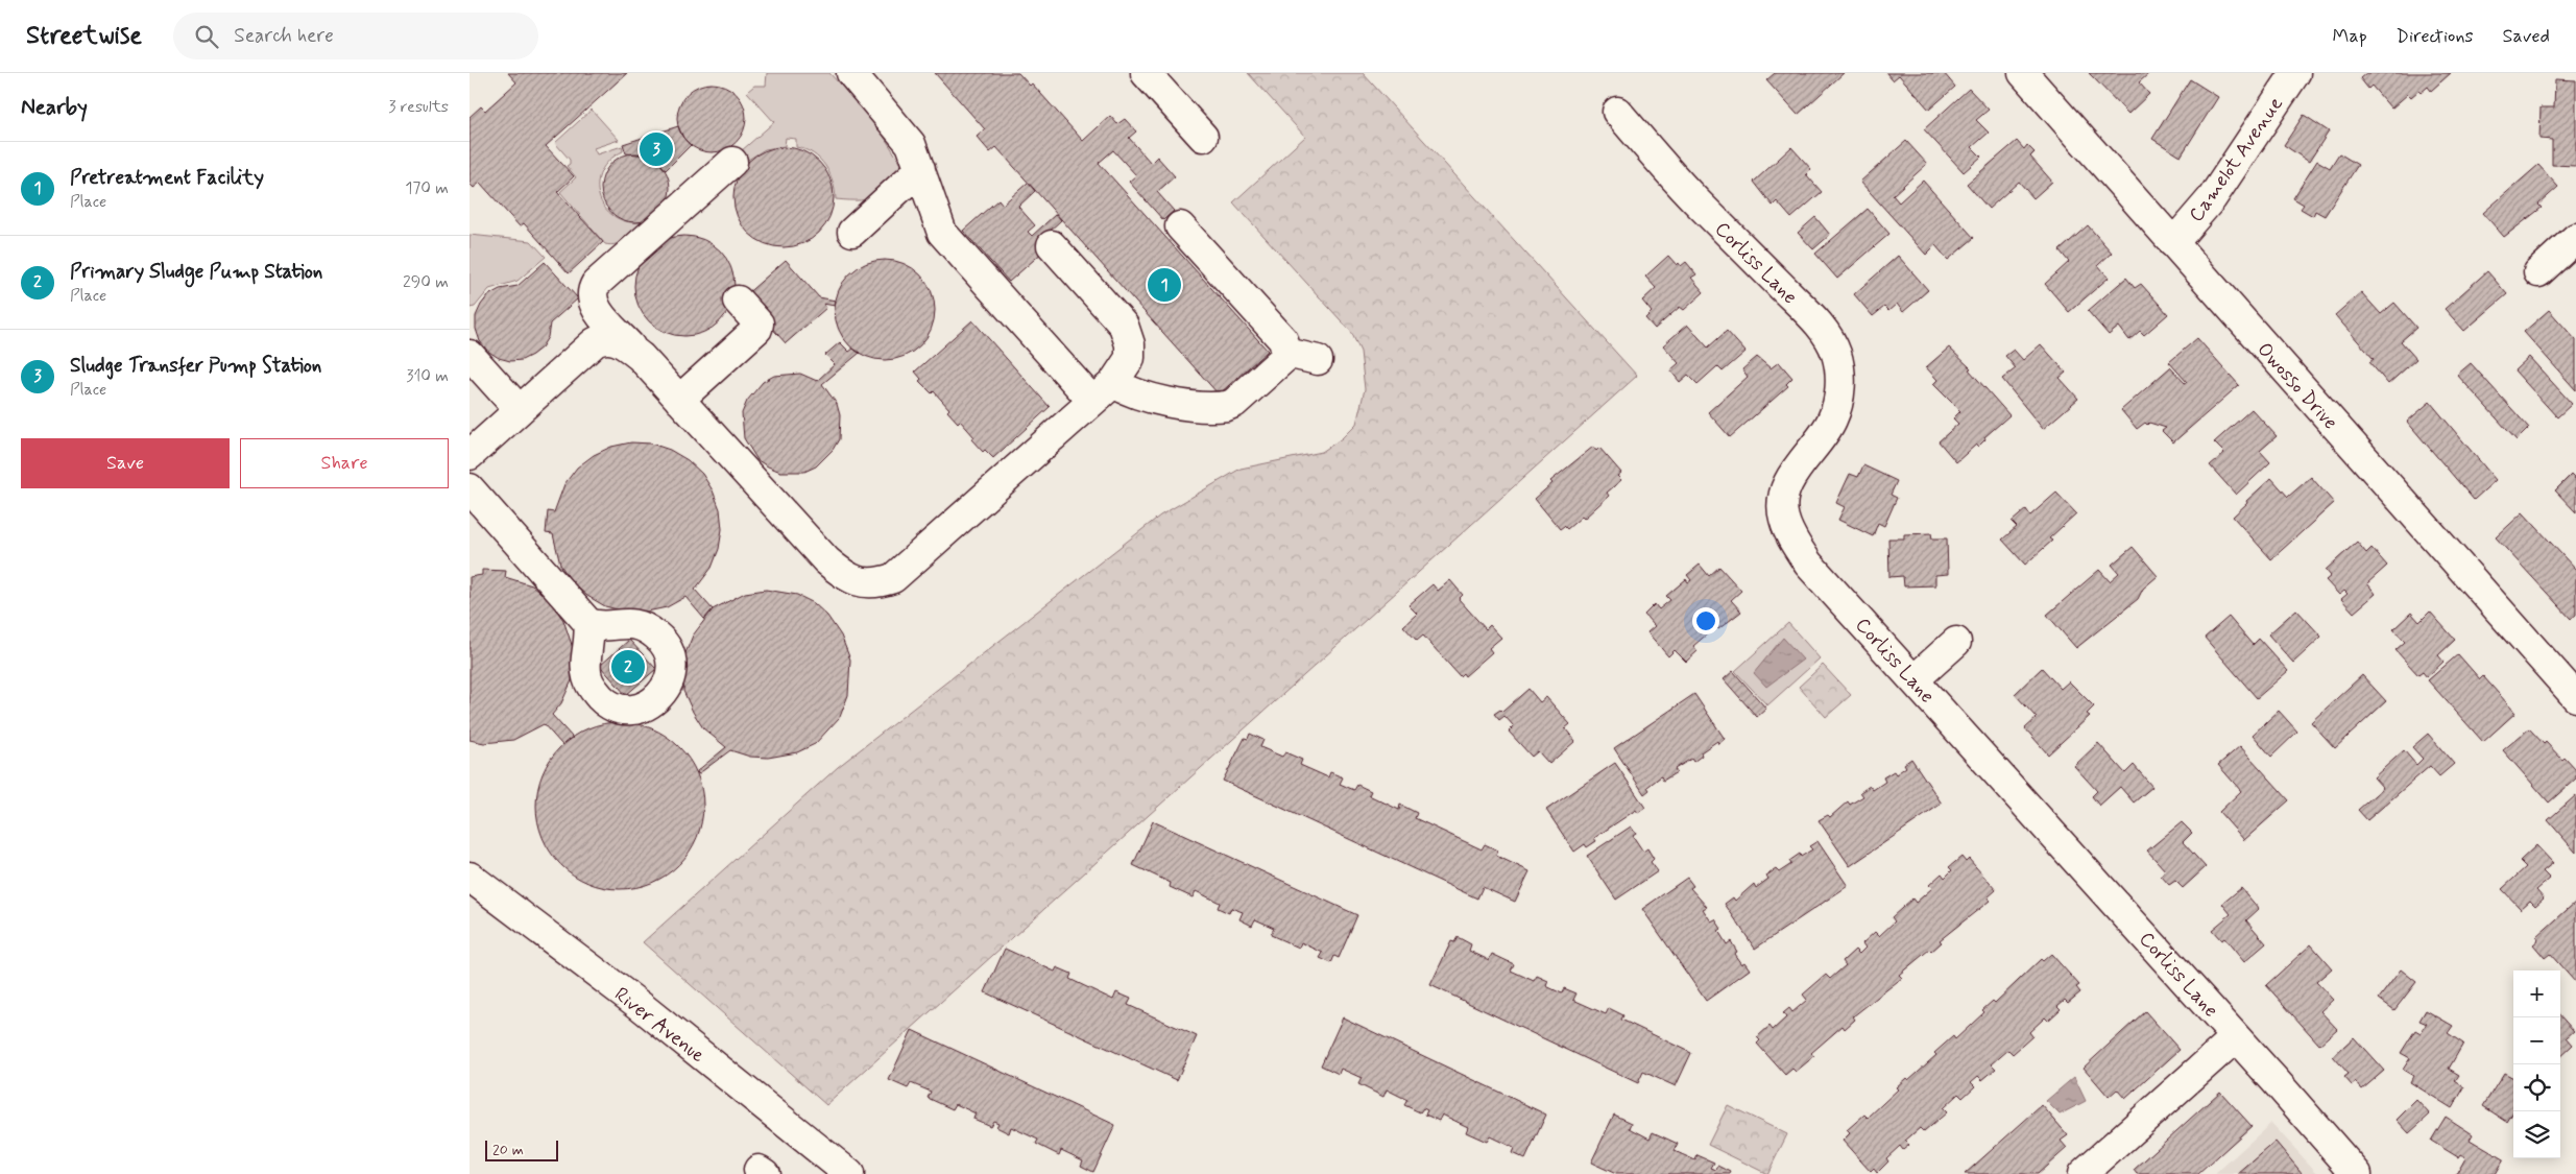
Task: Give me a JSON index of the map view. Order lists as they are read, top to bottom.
{
  "streets": {
    "street": [
      "Camelot Avenue",
      "Corliss Lane",
      "Owosso Drive",
      "River Avenue"
    ]
  },
  "crossings": [
    ["Camelot Avenue", "Owosso Drive"]
  ],
  "scale_bar": "20 m",
  "page": {
    "header": "Streetwise",
    "search": "Search here",
    "nav": ["Map", "Directions", "Saved"],
    "heading": ["Nearby", "3 results"],
    "pins": ["3", "1", "2"],
    "list": [
      {
        "mark": "1",
        "name": "Pretreatment Facility",
        "note": "Place",
        "value": "170 m"
      },
      {
        "mark": "2",
        "name": "Primary Sludge Pump Station",
        "note": "Place",
        "value": "290 m"
      },
      {
        "mark": "3",
        "name": "Sludge Transfer Pump Station",
        "note": "Place",
        "value": "310 m"
      }
    ],
    "buttons": ["Save", "Share"],
    "map_buttons": ["+", "−"],
    "scale": "20 m"
  }
}
